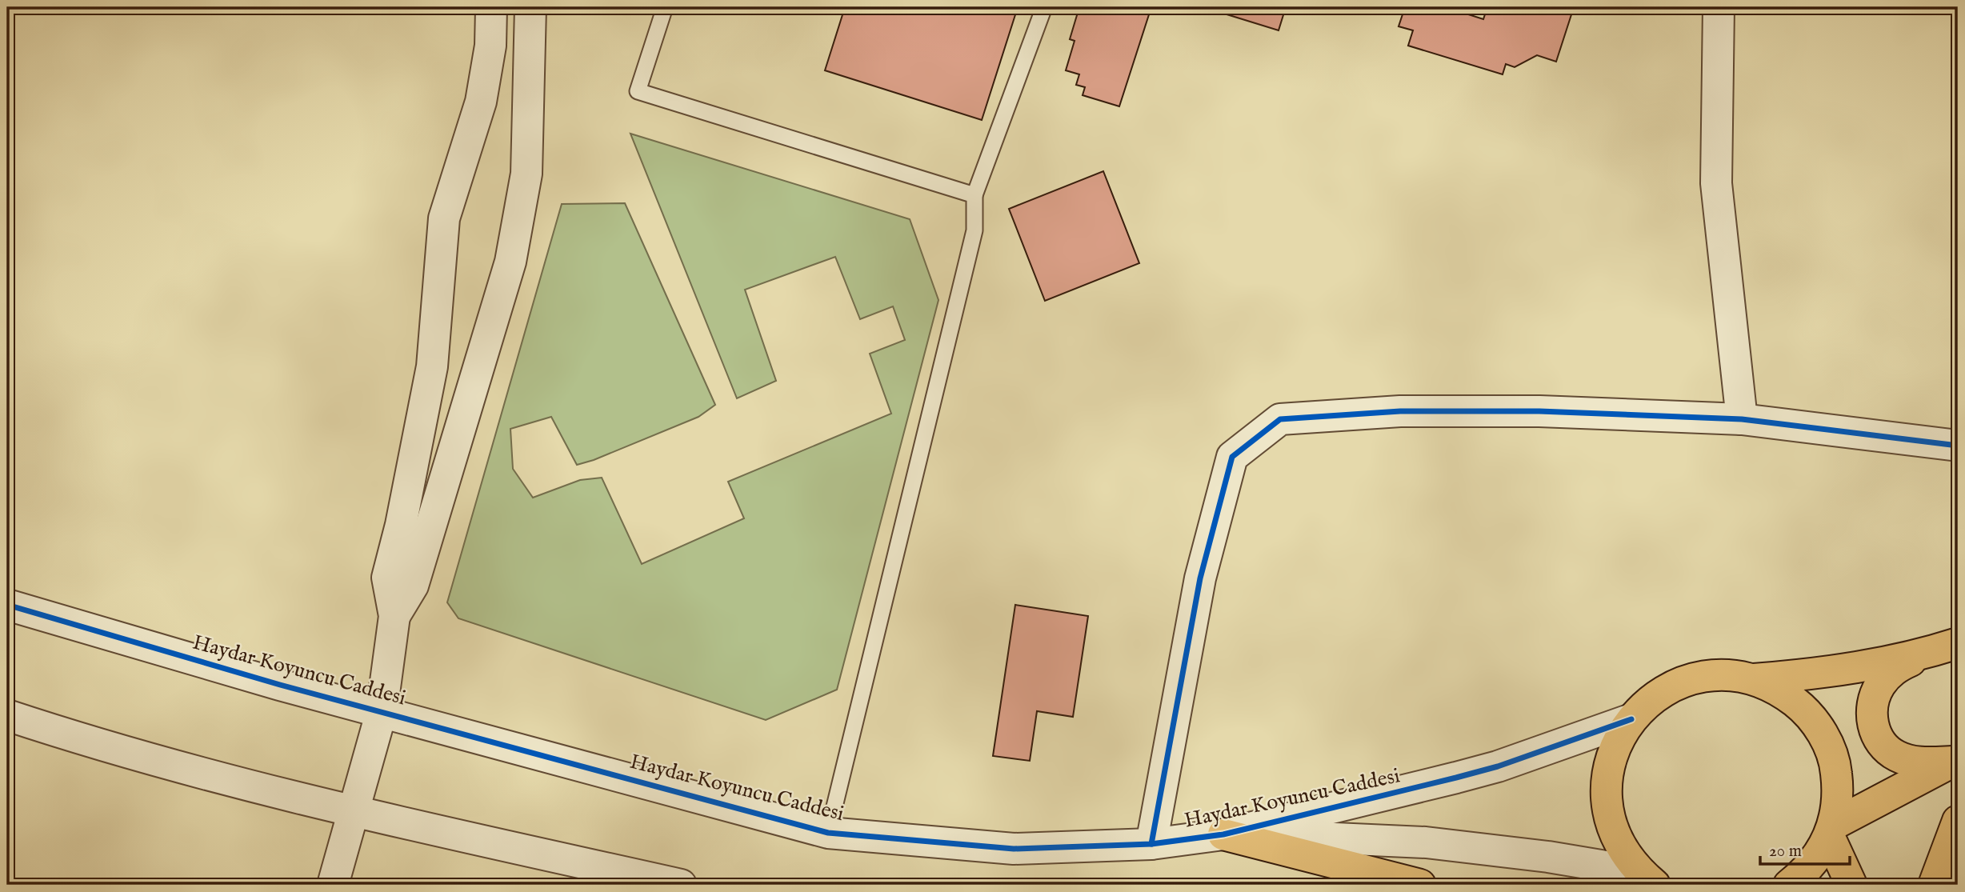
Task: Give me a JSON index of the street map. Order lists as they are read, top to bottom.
{
  "streets": {
    "street": ["Haydar Koyuncu Caddesi"]
  },
  "scale_bar": "20 m"
}
